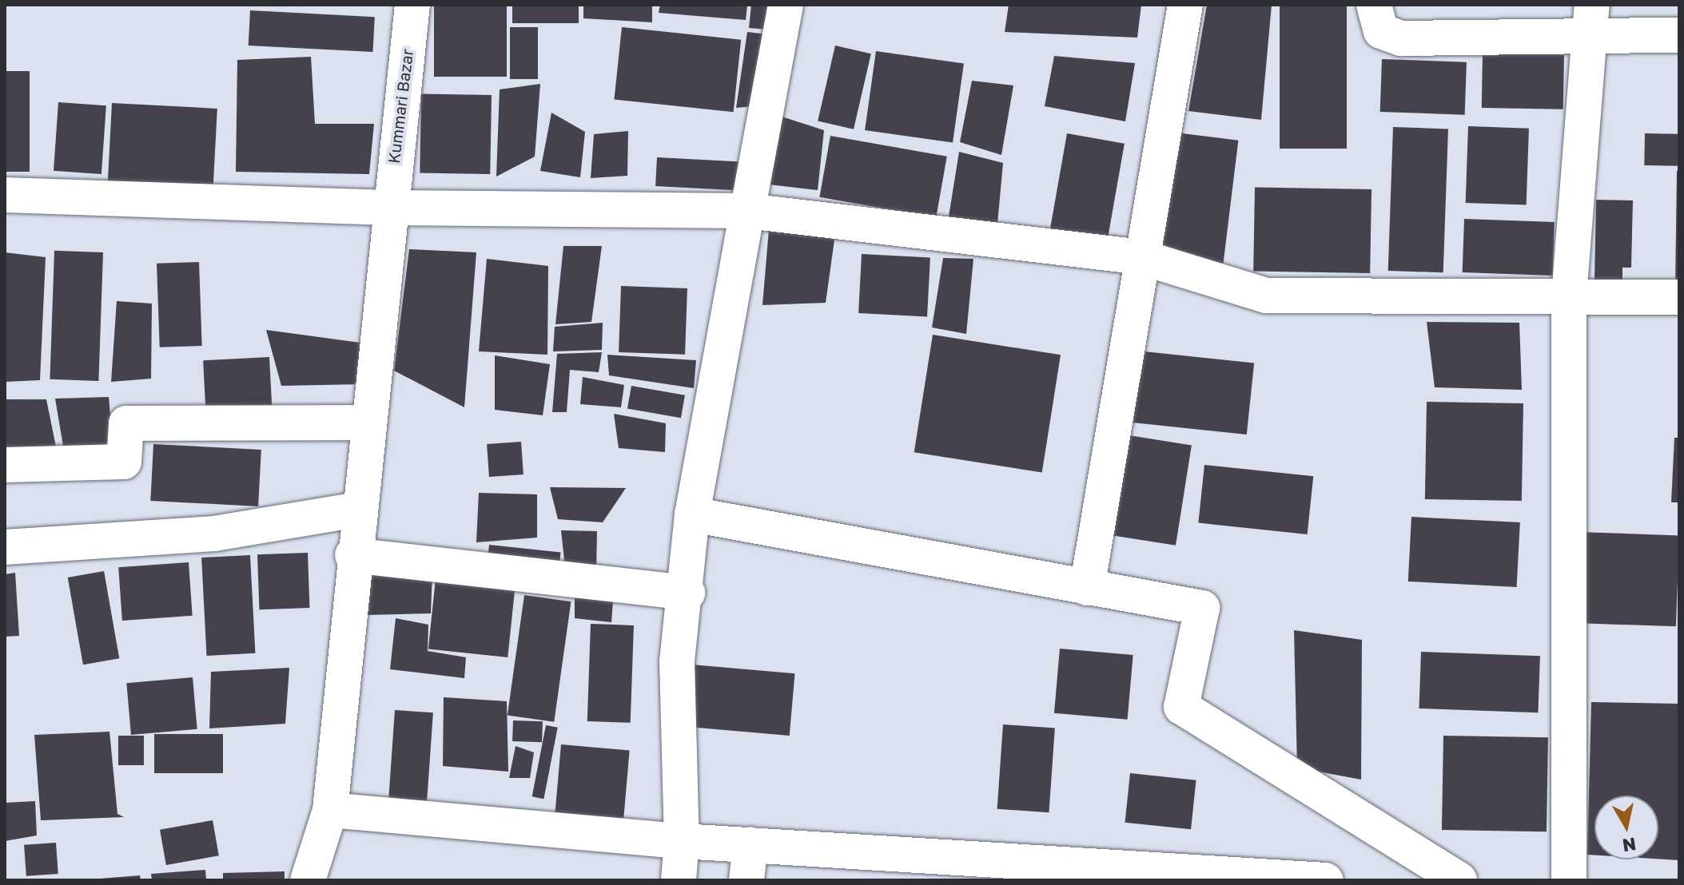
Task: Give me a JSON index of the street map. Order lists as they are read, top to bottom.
{
  "streets": {
    "street": ["Kummari Bazar"]
  },
  "north": "bottom"
}
